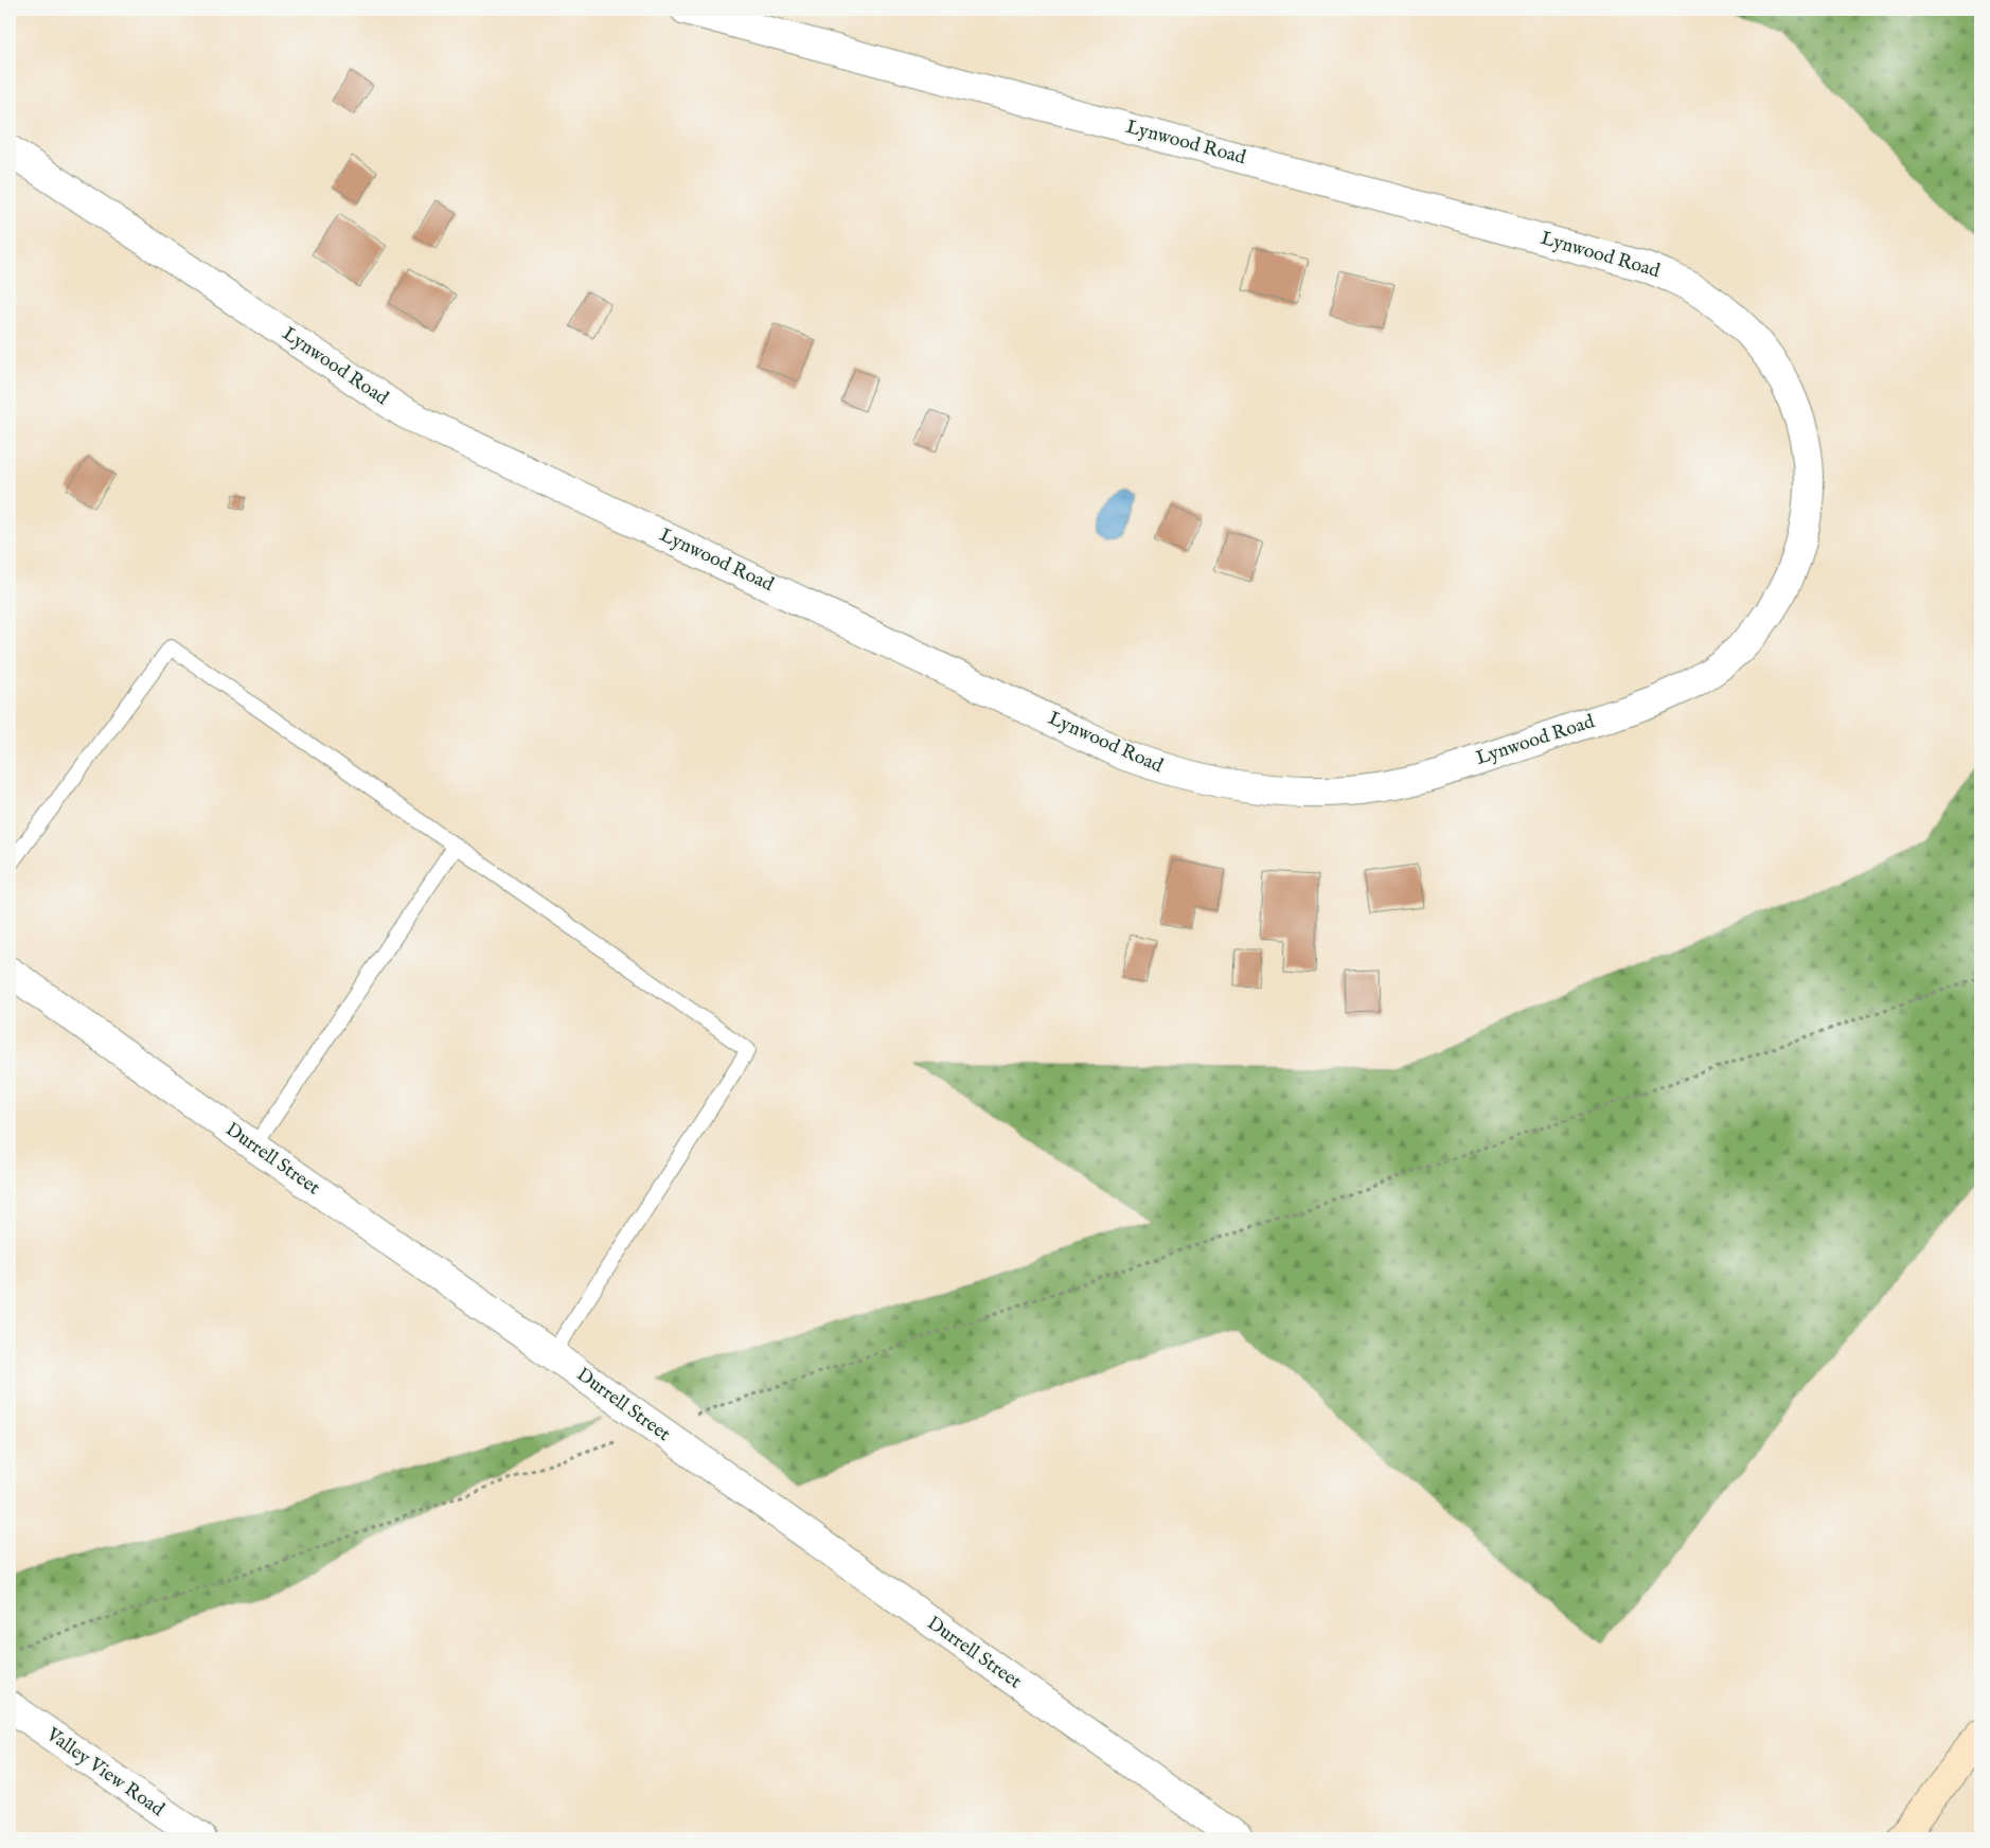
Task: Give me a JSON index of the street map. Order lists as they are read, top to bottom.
{
  "streets": {
    "street": ["Lynwood Road", "Durrell Street", "Valley View Road"]
  }
}
